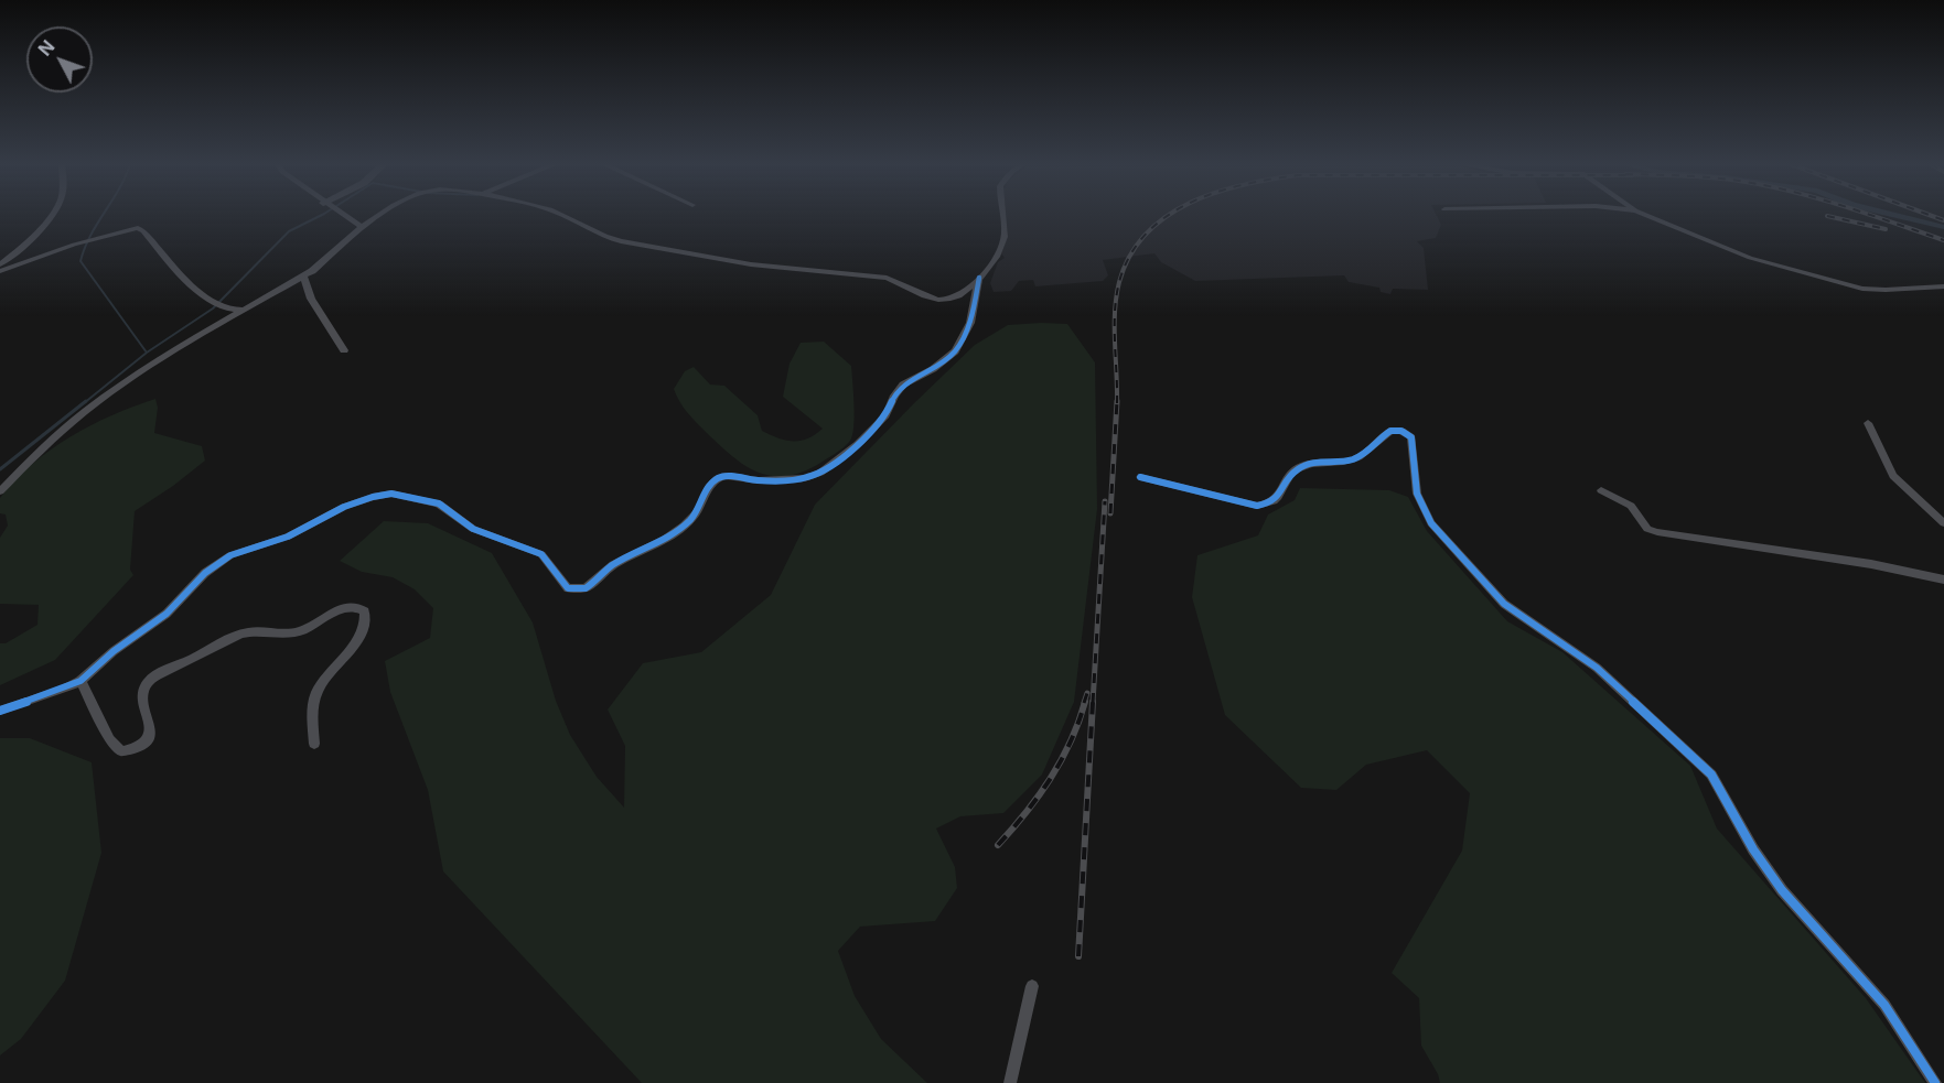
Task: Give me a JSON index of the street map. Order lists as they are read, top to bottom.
{
  "north": "top left"
}
